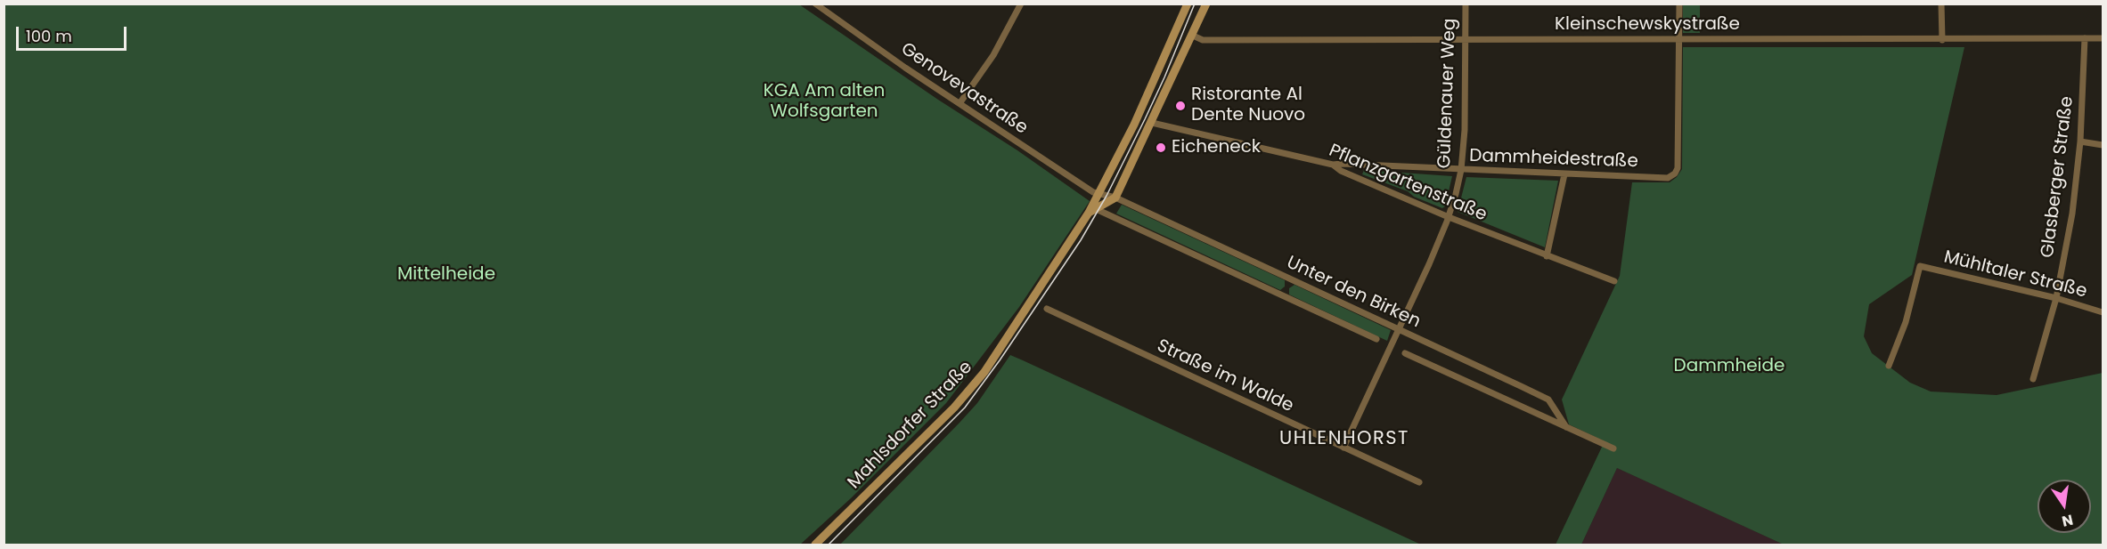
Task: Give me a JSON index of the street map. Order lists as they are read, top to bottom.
{
  "streets": {
    "main road": ["Mahlsdorfer Straße"],
    "street": [
      "Kleinschewskystraße",
      "Genovevastraße",
      "Güldenauer Weg",
      "Dammheidestraße",
      "Glasberger Straße",
      "Pflanzgartenstraße",
      "Mühltaler Straße",
      "Unter den Birken",
      "Straße im Walde"
    ]
  },
  "crossings": [
    ["Kleinschewskystraße", "Güldenauer Weg"],
    ["Kleinschewskystraße", "Dammheidestraße"],
    ["Kleinschewskystraße", "Glasberger Straße"],
    ["Genovevastraße", "Unter den Birken"],
    ["Genovevastraße", "Mahlsdorfer Straße"],
    ["Güldenauer Weg", "Dammheidestraße"],
    ["Güldenauer Weg", "Pflanzgartenstraße"],
    ["Güldenauer Weg", "Unter den Birken"],
    ["Güldenauer Weg", "Straße im Walde"],
    ["Dammheidestraße", "Pflanzgartenstraße"],
    ["Glasberger Straße", "Mühltaler Straße"],
    ["Unter den Birken", "Mahlsdorfer Straße"]
  ],
  "districts": ["UHLENHORST"],
  "parks": ["KGA Am alten Wolfsgarten", "Mittelheide", "Dammheide"],
  "places": ["Ristorante Al Dente Nuovo", "Eicheneck"],
  "scale_bar": "100 m",
  "north": "bottom"
}
